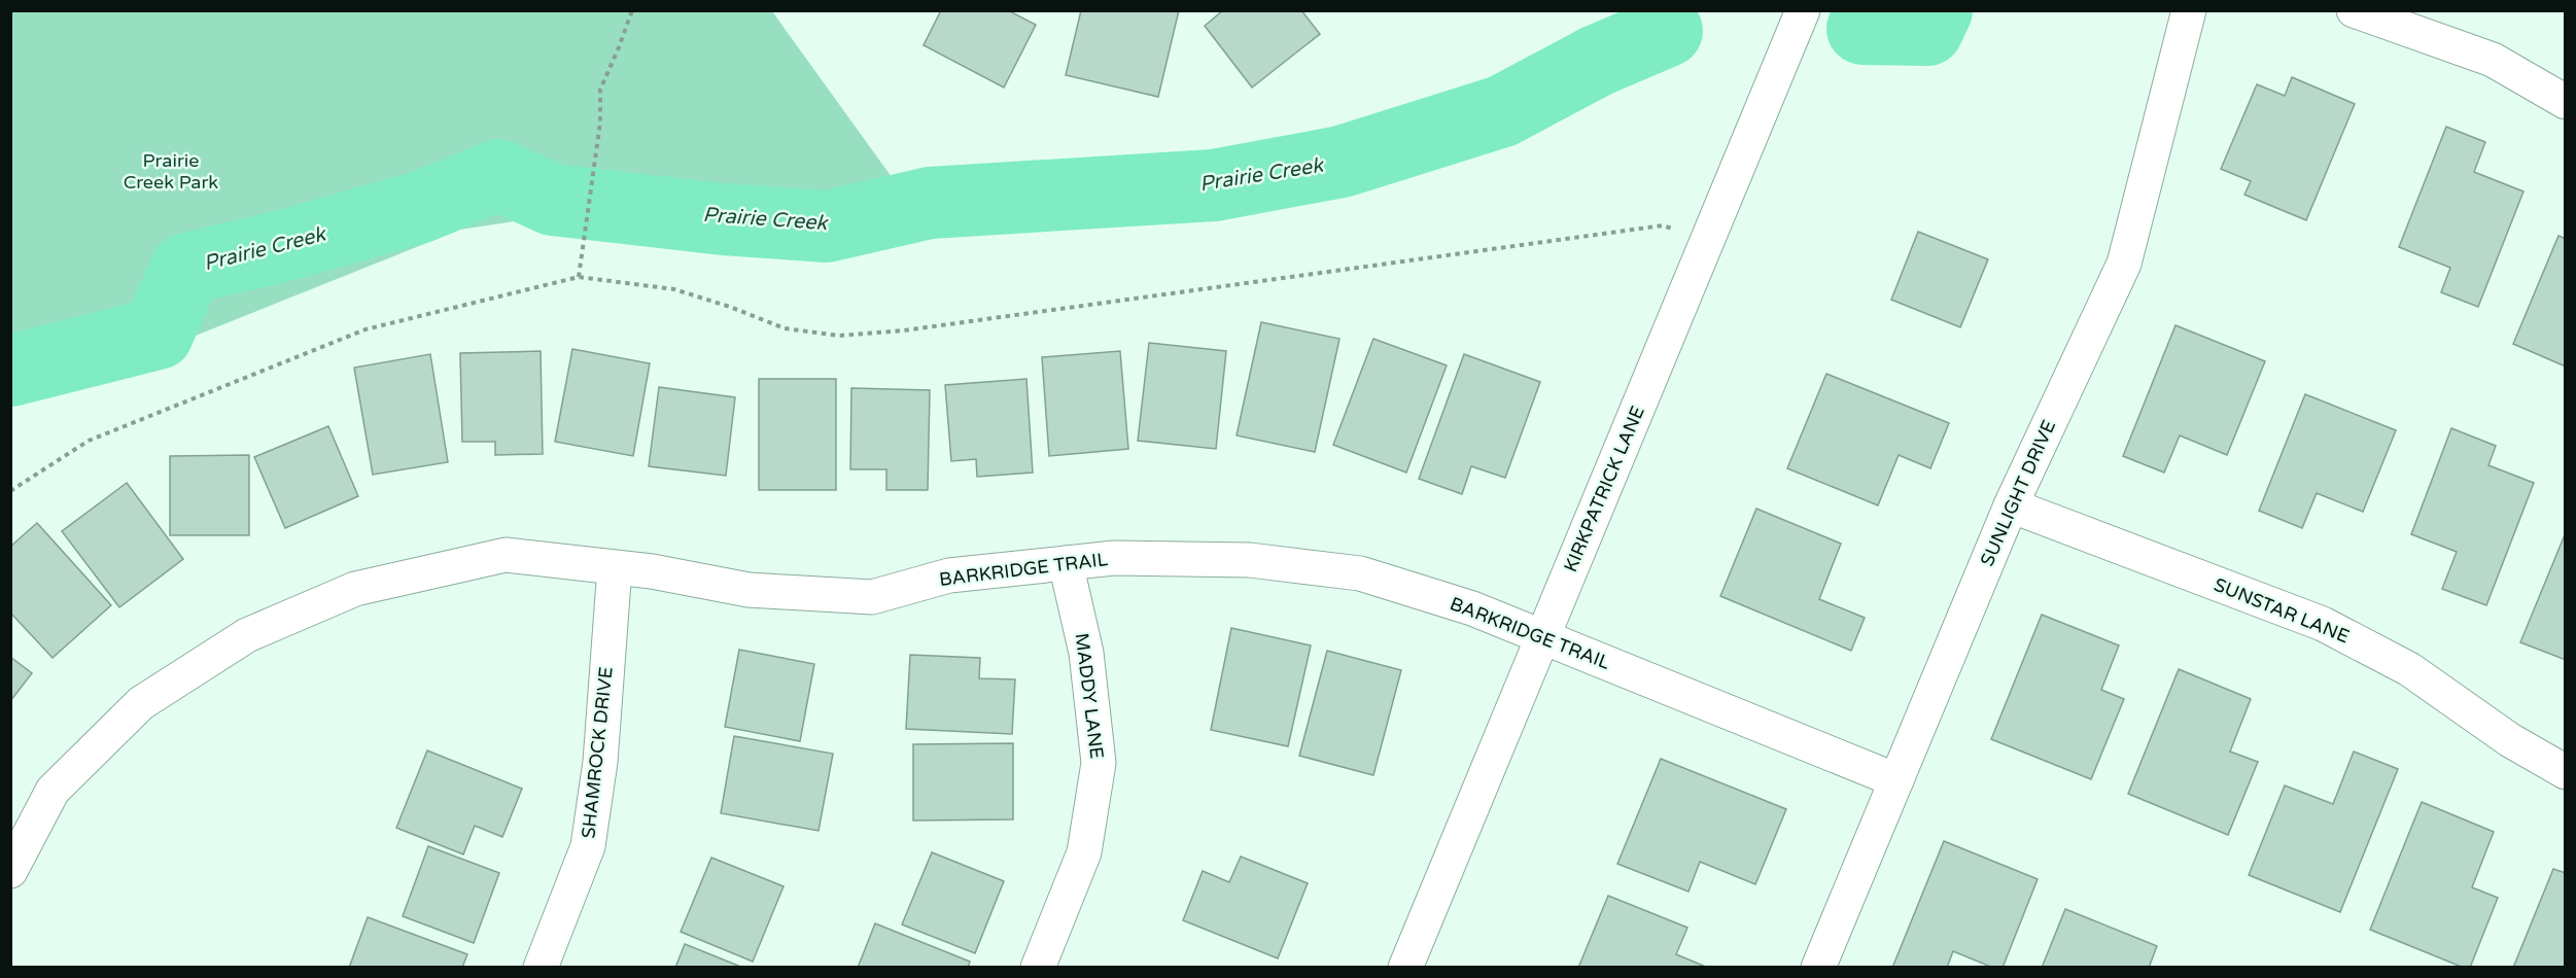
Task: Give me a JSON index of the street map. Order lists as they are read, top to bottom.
{
  "streets": {
    "street": [
      "KIRKPATRICK LANE",
      "SUNLIGHT DRIVE",
      "BARKRIDGE TRAIL",
      "SUNSTAR LANE",
      "MADDY LANE",
      "SHAMROCK DRIVE"
    ]
  },
  "crossings": [
    ["KIRKPATRICK LANE", "BARKRIDGE TRAIL"],
    ["SUNLIGHT DRIVE", "BARKRIDGE TRAIL"],
    ["SUNLIGHT DRIVE", "SUNSTAR LANE"],
    ["BARKRIDGE TRAIL", "MADDY LANE"],
    ["BARKRIDGE TRAIL", "SHAMROCK DRIVE"]
  ],
  "water": ["Prairie Creek"],
  "parks": ["Prairie Creek Park"]
}
